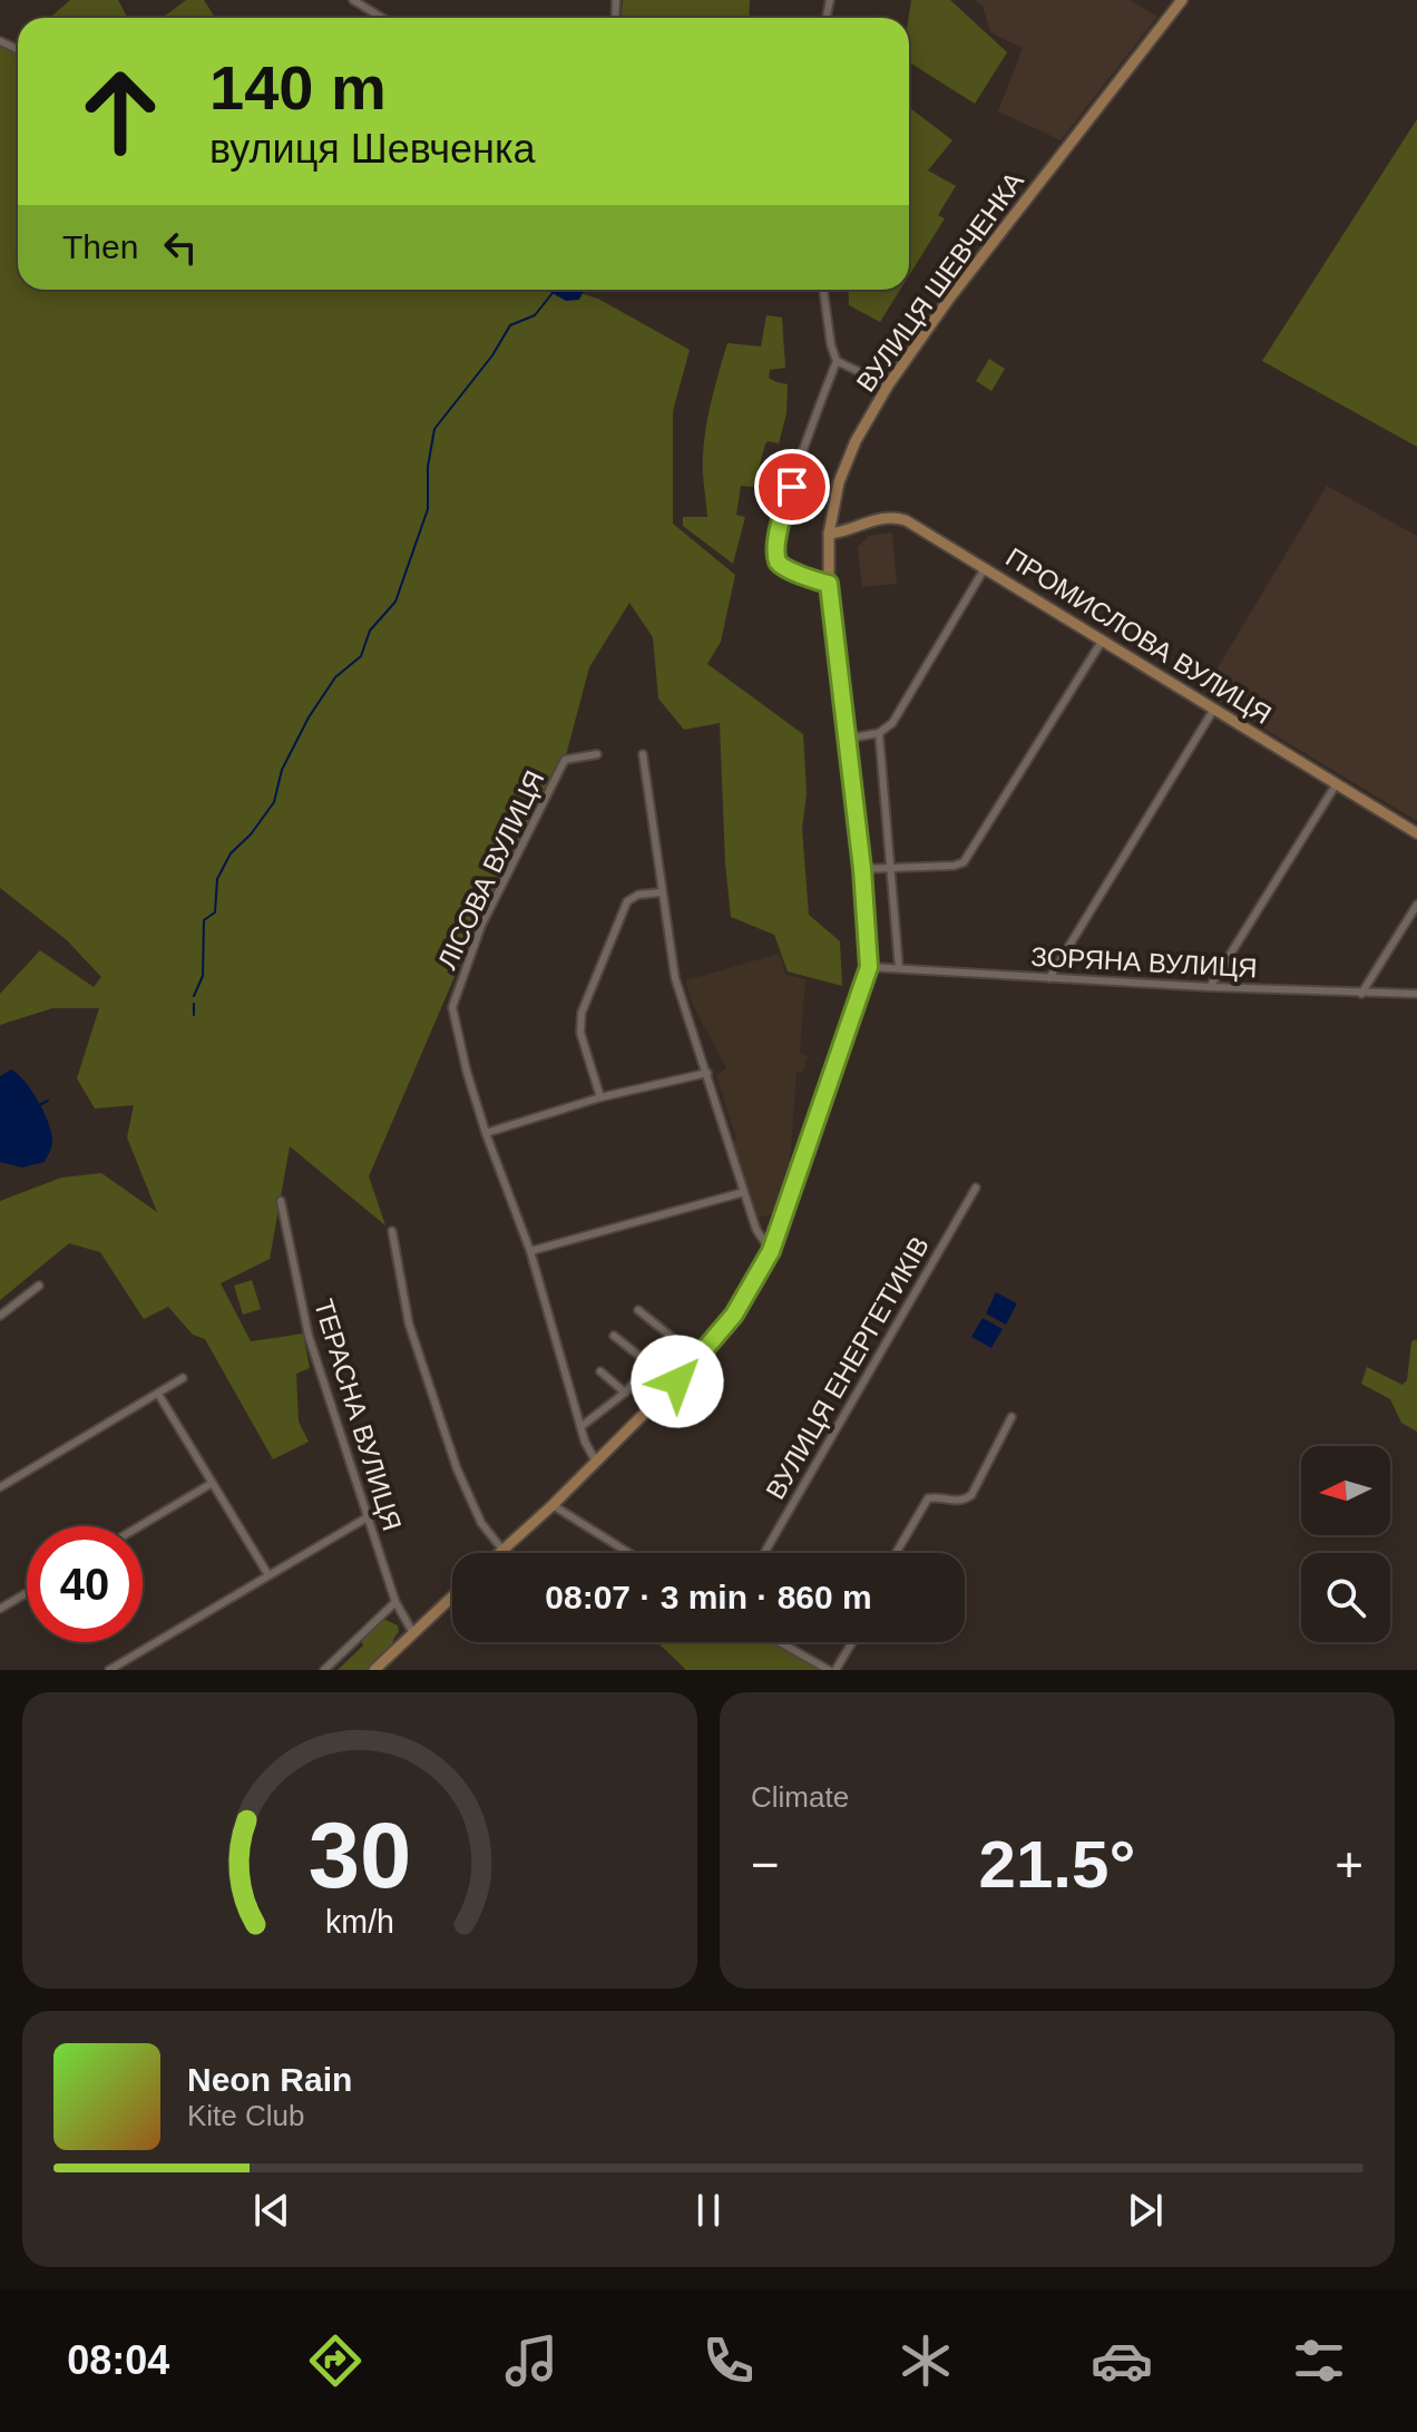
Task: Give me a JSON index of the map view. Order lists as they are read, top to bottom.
{
  "streets": {
    "street": [
      "ВУЛИЦЯ ШЕВЧЕНКА",
      "ПРОМИСЛОВА ВУЛИЦЯ",
      "ЛІСОВА ВУЛИЦЯ",
      "ЗОРЯНА ВУЛИЦЯ",
      "ВУЛИЦЯ ЕНЕРГЕТИКІВ",
      "ТЕРАСНА ВУЛИЦЯ"
    ]
  },
  "crossings": [
    ["ВУЛИЦЯ ШЕВЧЕНКА", "ПРОМИСЛОВА ВУЛИЦЯ"],
    ["ВУЛИЦЯ ШЕВЧЕНКА", "ЛІСОВА ВУЛИЦЯ"],
    ["ВУЛИЦЯ ШЕВЧЕНКА", "ЗОРЯНА ВУЛИЦЯ"]
  ],
  "north": "left",
  "page": {
    "turn": ["140 m", "вулиця Шевченка"],
    "then": "Then",
    "limit": "40",
    "trip": "08:07 · 3 min · 860 m",
    "tile": "Climate",
    "heat": ["−", "21.5°", "+"],
    "song": ["Neon Rain", "Kite Club"],
    "tabs": "08:04",
    "gauge": ["30", "km/h"]
  }
}
